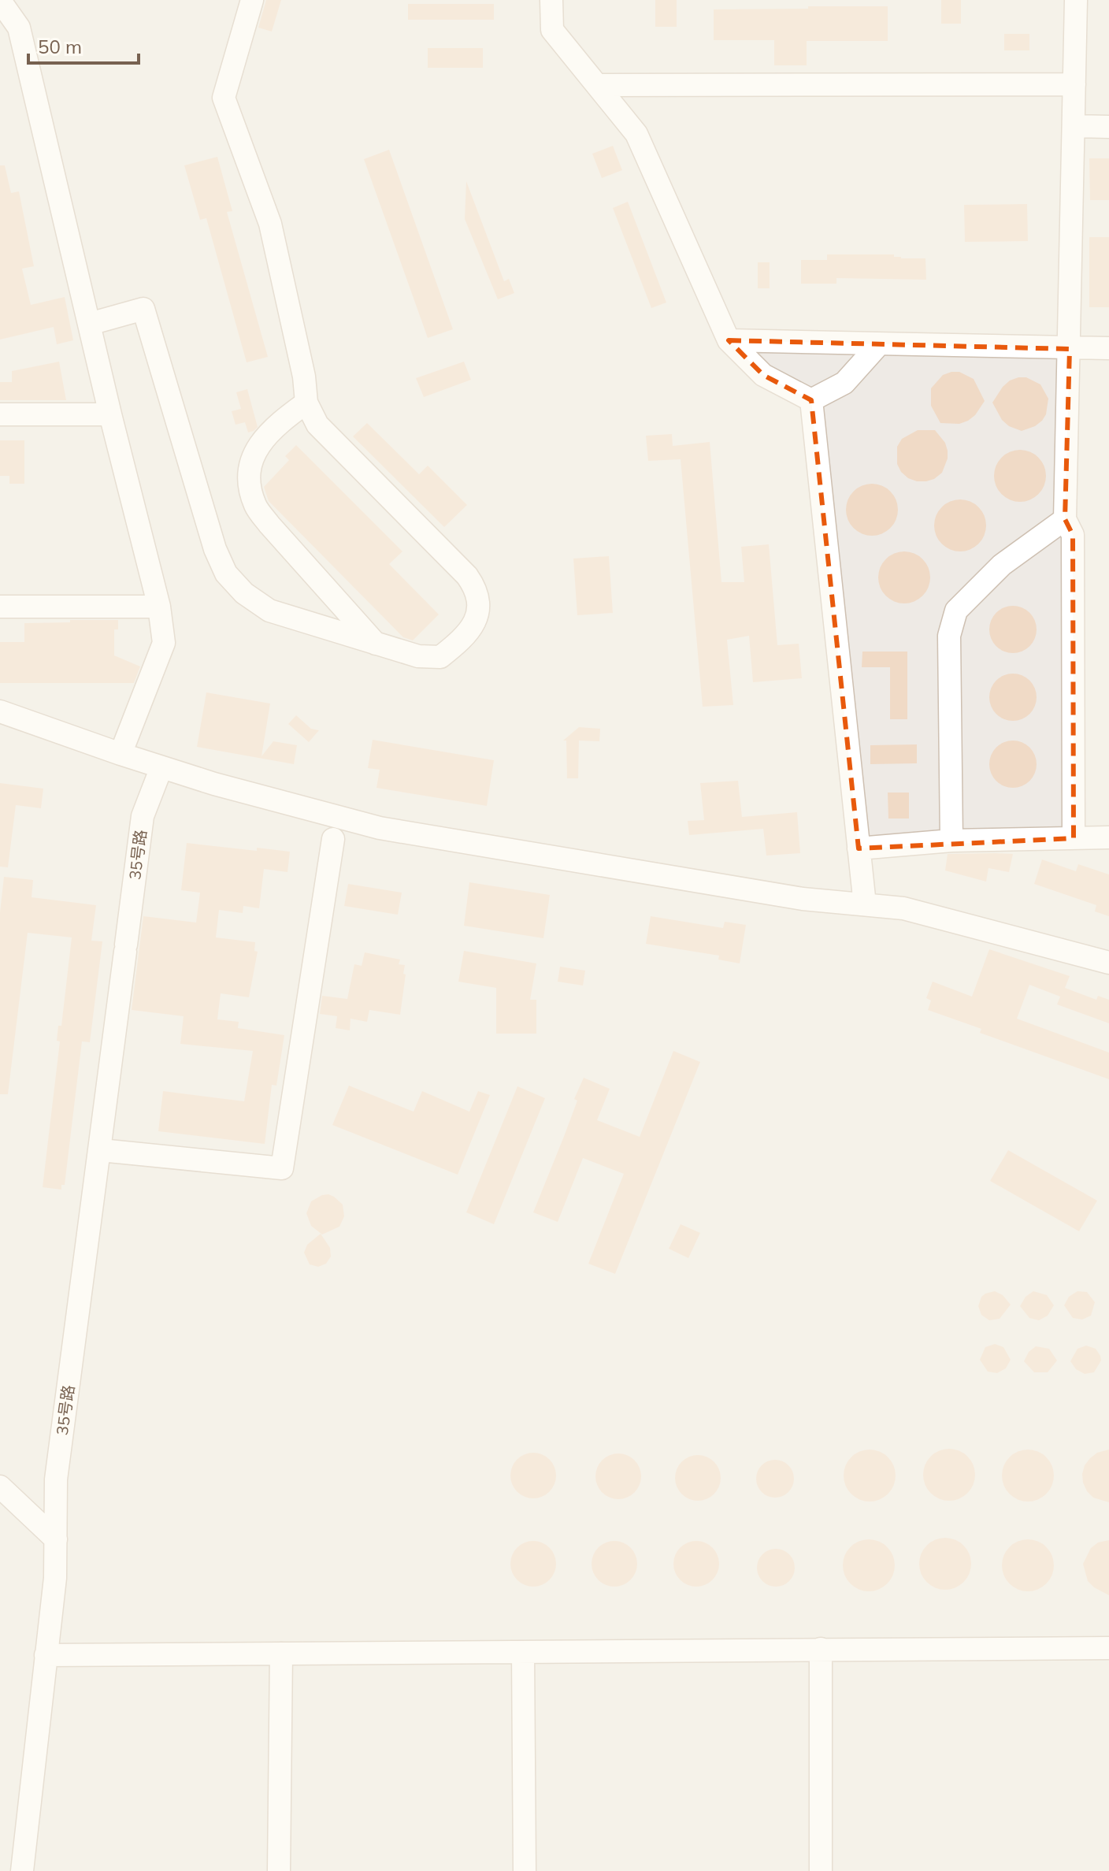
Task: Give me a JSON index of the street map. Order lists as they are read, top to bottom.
{
  "streets": {
    "street": ["35号路"]
  },
  "scale_bar": "50 m"
}
